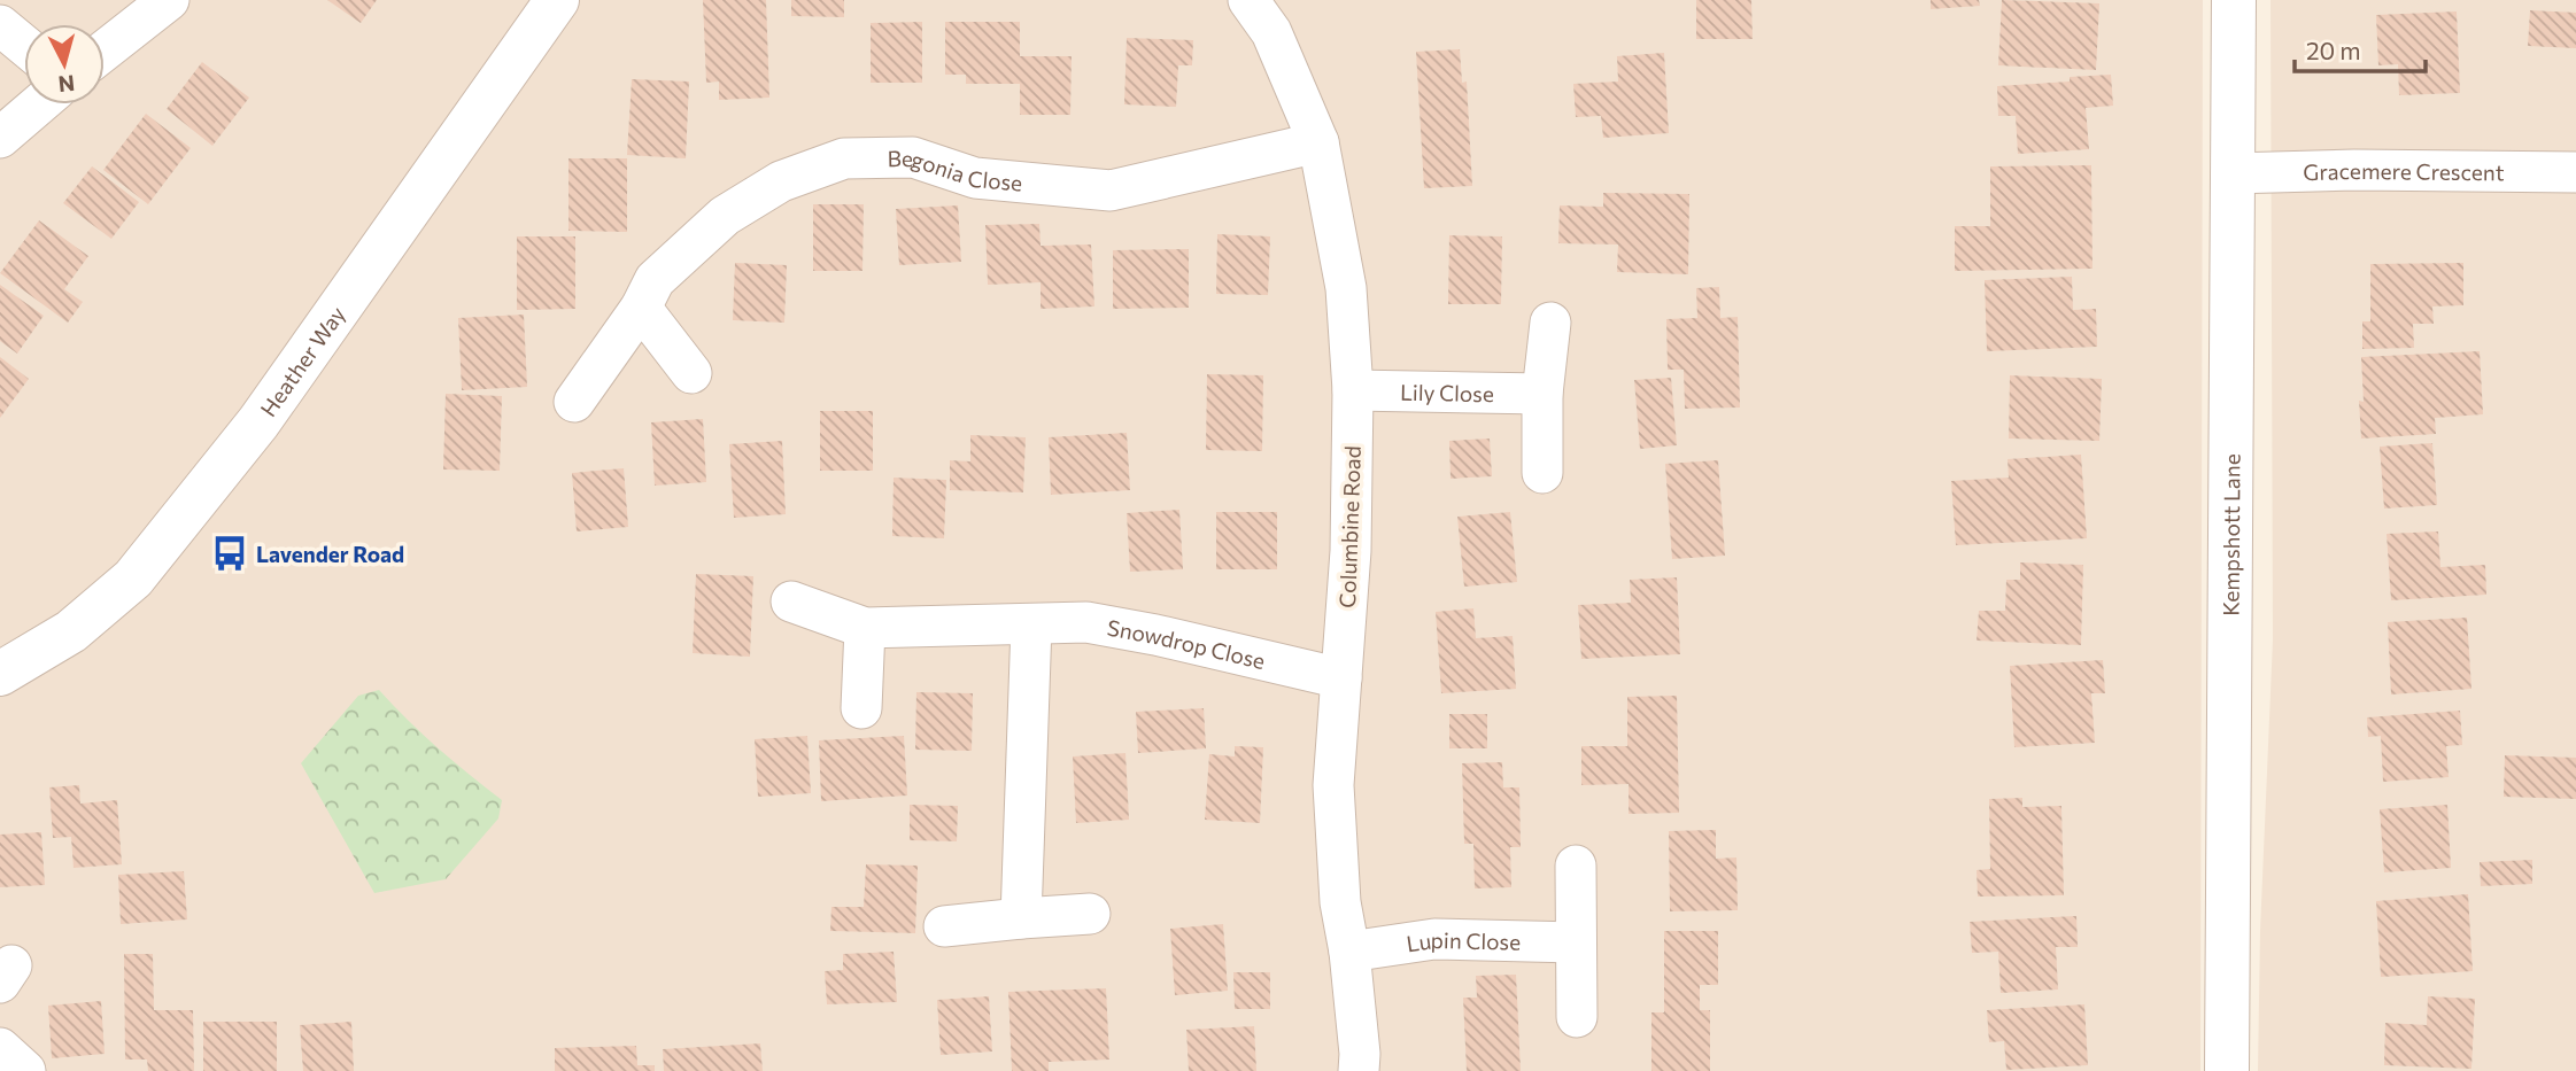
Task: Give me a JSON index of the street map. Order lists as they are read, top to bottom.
{
  "streets": {
    "street": [
      "Begonia Close",
      "Gracemere Crescent",
      "Heather Way",
      "Lily Close",
      "Columbine Road",
      "Kempshott Lane",
      "Snowdrop Close",
      "Lupin Close"
    ]
  },
  "crossings": [
    ["Begonia Close", "Columbine Road"],
    ["Gracemere Crescent", "Kempshott Lane"],
    ["Lily Close", "Columbine Road"],
    ["Columbine Road", "Snowdrop Close"],
    ["Columbine Road", "Lupin Close"]
  ],
  "places": {
    "bus stop": ["Lavender Road"]
  },
  "scale_bar": "20 m",
  "north": "bottom"
}
